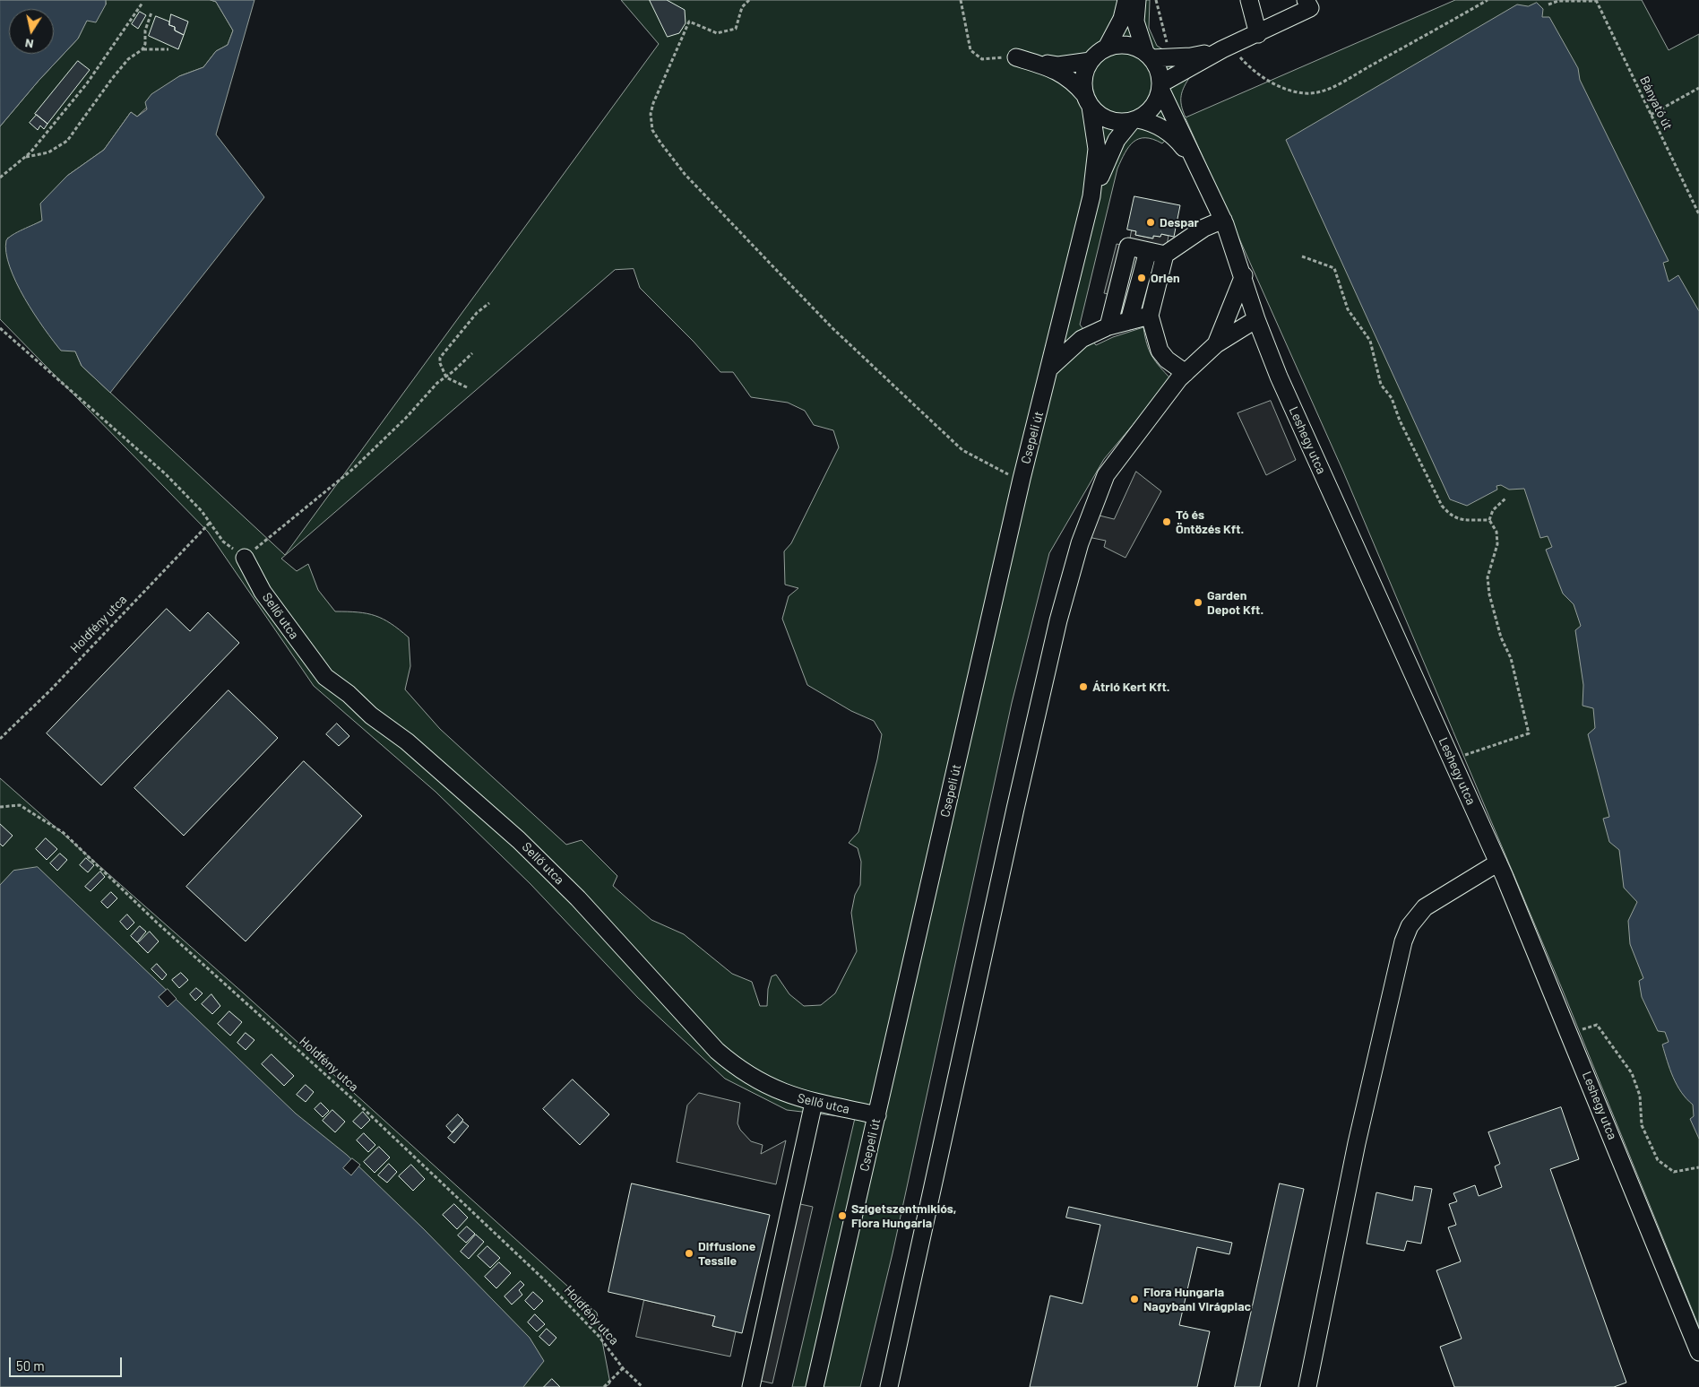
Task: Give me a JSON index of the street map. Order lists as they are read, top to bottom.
{
  "streets": {
    "street": ["Csepeli út", "Leshegy utca", "Sellő utca"],
    "path": ["Bányató út", "Holdfény utca"]
  },
  "crossings": [
    ["Csepeli út", "Leshegy utca"],
    ["Csepeli út", "Sellő utca"]
  ],
  "places": [
    "Despar",
    "Orlen",
    "Tó és Öntözés Kft.",
    "Garden Depot Kft.",
    "Átrió Kert Kft.",
    "Szigetszentmiklós, Flora Hungaria",
    "Diffusione Tessile",
    "Flora Hungaria Nagybani Virágpiac"
  ],
  "scale_bar": "50 m",
  "north": "bottom"
}
